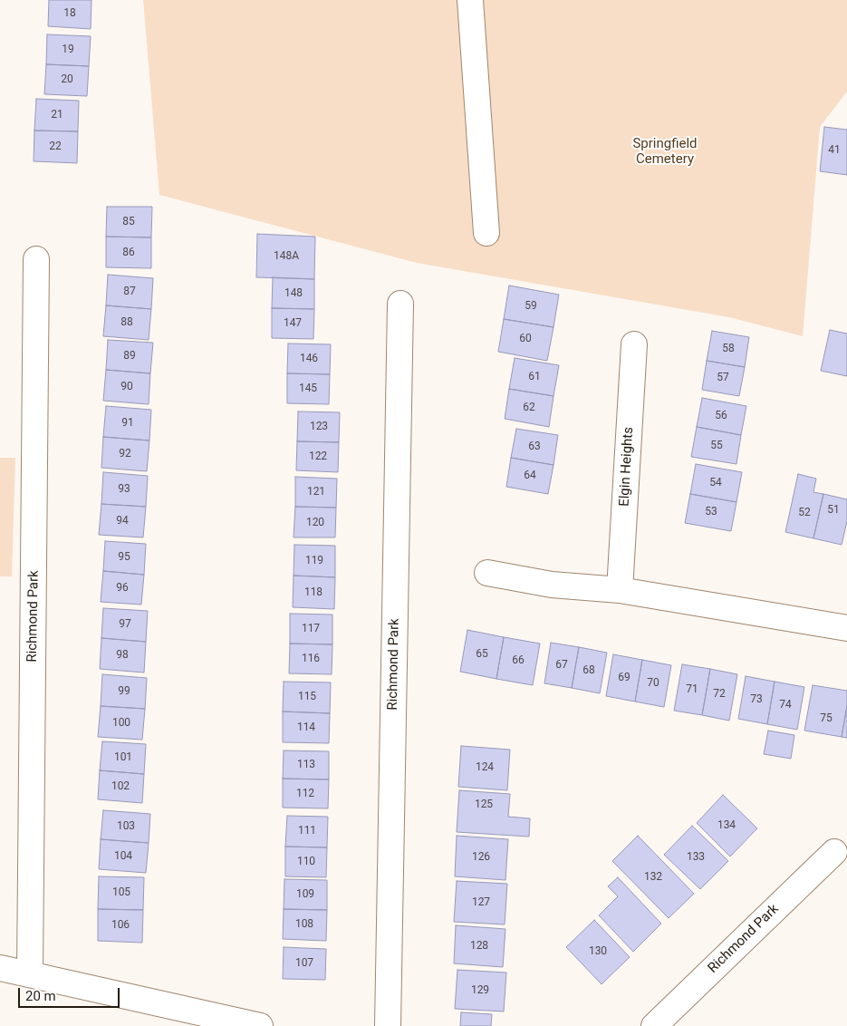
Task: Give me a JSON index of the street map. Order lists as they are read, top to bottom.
{
  "streets": {
    "street": ["Elgin Heights", "Richmond Park"]
  },
  "parks": ["Springfield Cemetery"],
  "house_numbers": [
    "18",
    "19",
    "20",
    "21",
    "22",
    "41",
    "85",
    "86",
    "148A",
    "87",
    "148",
    "59",
    "88",
    "147",
    "60",
    "58",
    "89",
    "146",
    "61",
    "57",
    "90",
    "145",
    "62",
    "56",
    "91",
    "123",
    "55",
    "63",
    "92",
    "122",
    "64",
    "54",
    "93",
    "121",
    "51",
    "53",
    "52",
    "94",
    "120",
    "95",
    "119",
    "96",
    "118",
    "97",
    "117",
    "65",
    "98",
    "116",
    "66",
    "67",
    "68",
    "69",
    "70",
    "71",
    "99",
    "72",
    "115",
    "73",
    "74",
    "75",
    "100",
    "114",
    "101",
    "113",
    "124",
    "102",
    "112",
    "125",
    "134",
    "103",
    "111",
    "104",
    "126",
    "133",
    "110",
    "132",
    "105",
    "109",
    "127",
    "108",
    "106",
    "128",
    "130",
    "107",
    "129"
  ],
  "scale_bar": "20 m"
}
